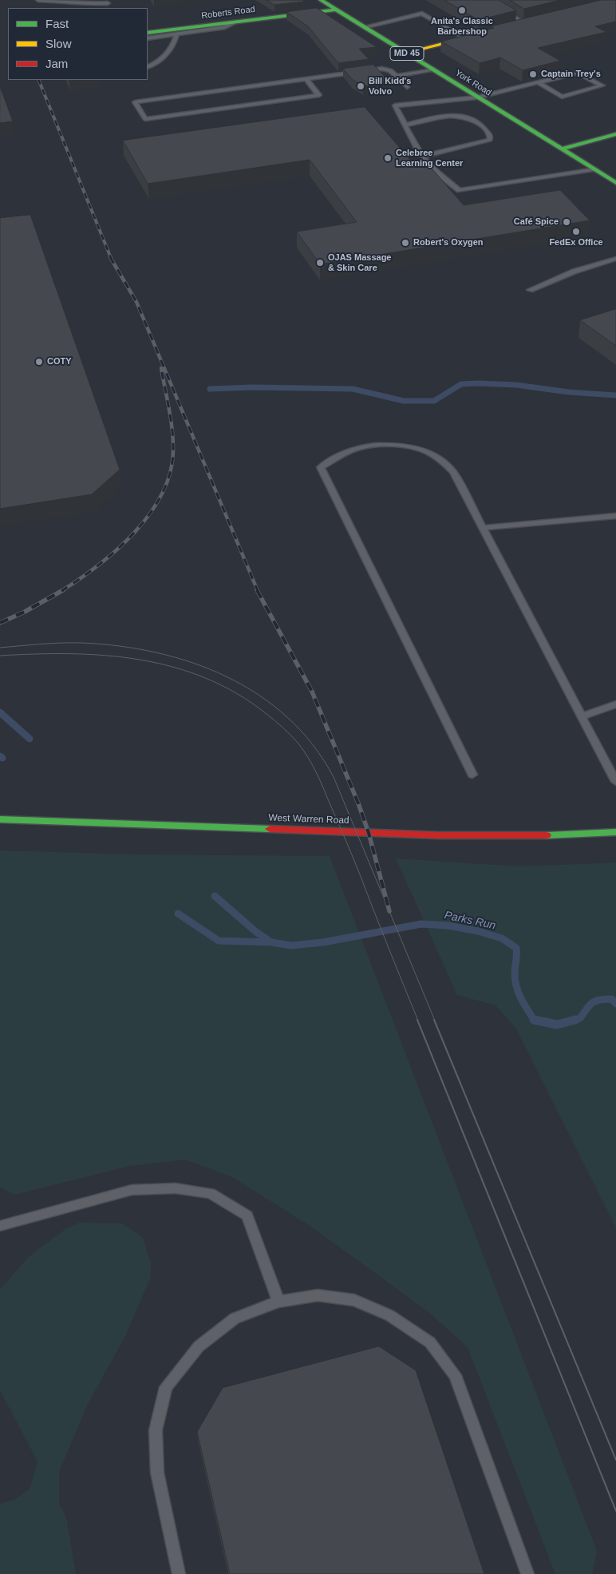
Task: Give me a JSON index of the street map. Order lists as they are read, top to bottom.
{
  "streets": {
    "main road": [
      "Roberts Road",
      "MD 45",
      "York Road",
      "West Warren Road"
    ]
  },
  "crossings": [
    ["Roberts Road", "York Road"]
  ],
  "water": ["Parks Run"],
  "places": [
    "Anita's Classic Barbershop",
    "Captain Trey's",
    "Bill Kidd's Volvo",
    "Celebree Learning Center",
    "Café Spice",
    "FedEx Office",
    "Robert's Oxygen",
    "OJAS Massage & Skin Care",
    "COTY"
  ],
  "legend": ["Fast", "Slow", "Jam"]
}
